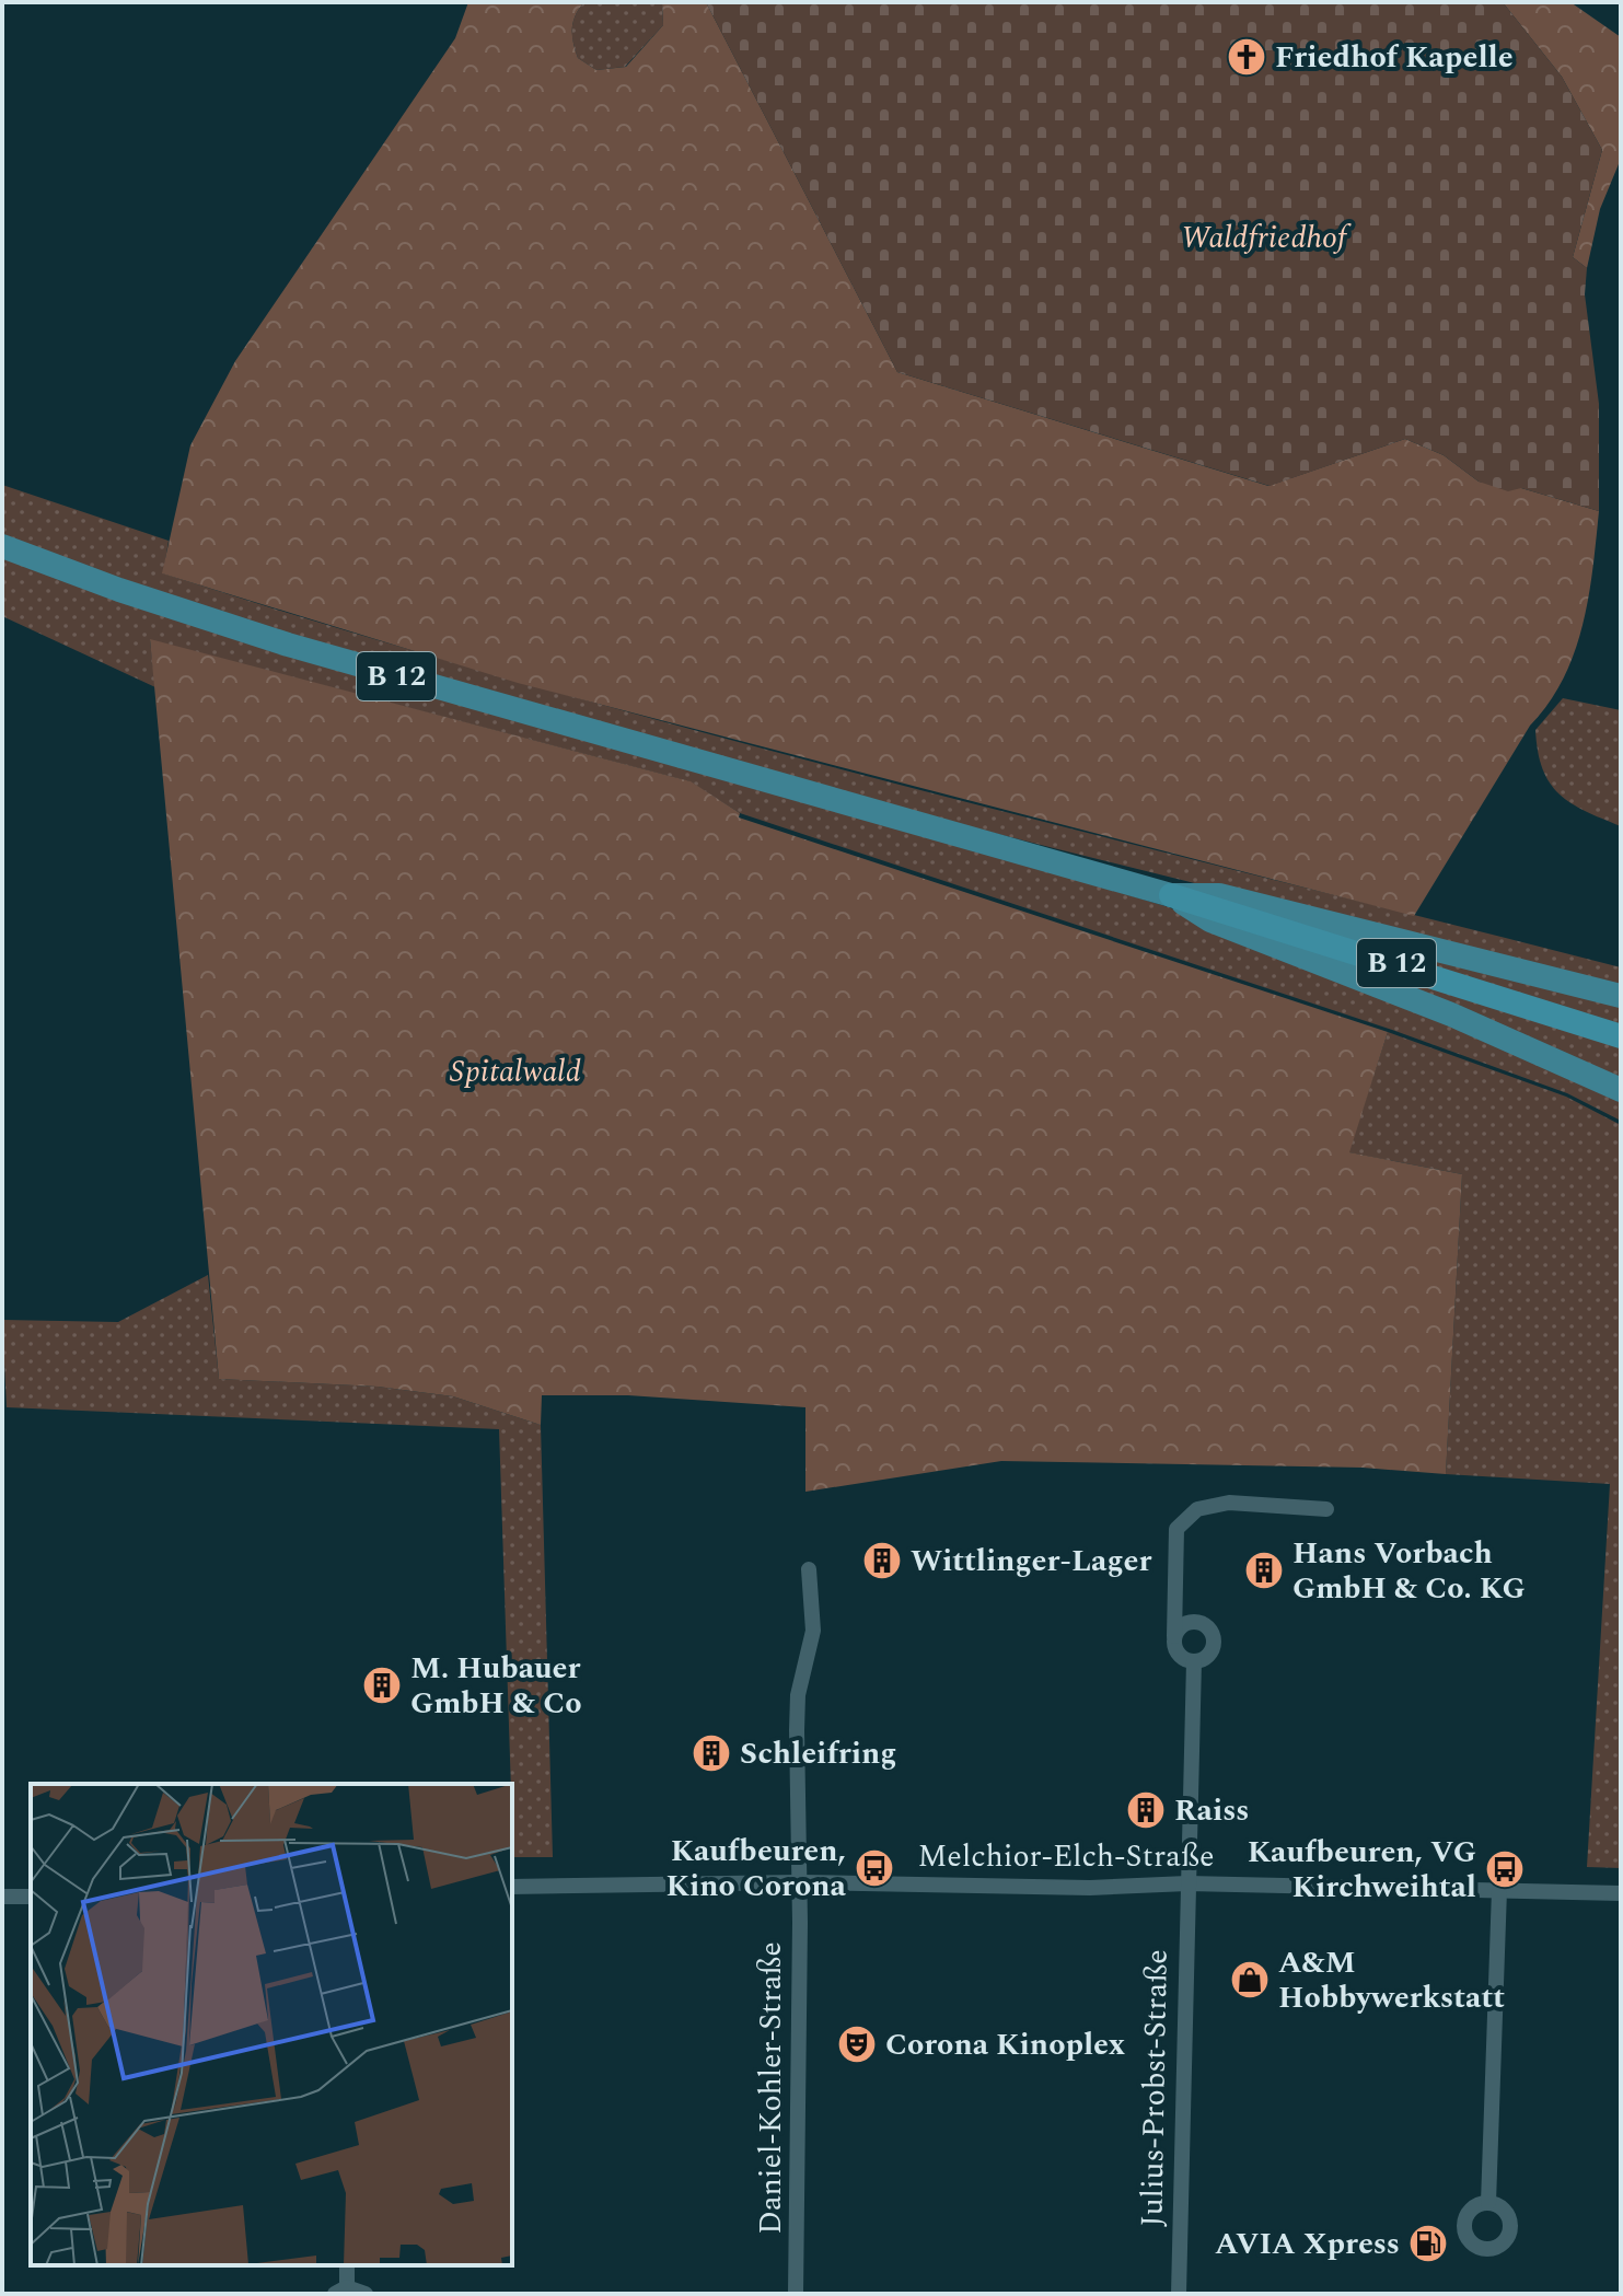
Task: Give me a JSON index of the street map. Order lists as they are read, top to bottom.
{
  "streets": {
    "highway": ["B 12"],
    "street": ["Melchior-Elch-Straße", "Daniel-Kohler-Straße", "Julius-Probst-Straße"]
  },
  "crossings": [
    ["Melchior-Elch-Straße", "Daniel-Kohler-Straße"],
    ["Melchior-Elch-Straße", "Julius-Probst-Straße"]
  ],
  "parks": ["Waldfriedhof", "Spitalwald"],
  "places": {
    "church": ["Friedhof Kapelle"],
    "building": [
      "Wittlinger-Lager",
      "Hans Vorbach GmbH & Co. KG",
      "M. Hubauer GmbH & Co",
      "Schleifring",
      "Raiss"
    ],
    "bus stop": ["Kaufbeuren, Kino Corona", "Kaufbeuren, VG Kirchweihtal"],
    "shop": ["A&M Hobbywerkstatt"],
    "theatre": ["Corona Kinoplex"],
    "fuel station": ["AVIA Xpress"]
  }
}
